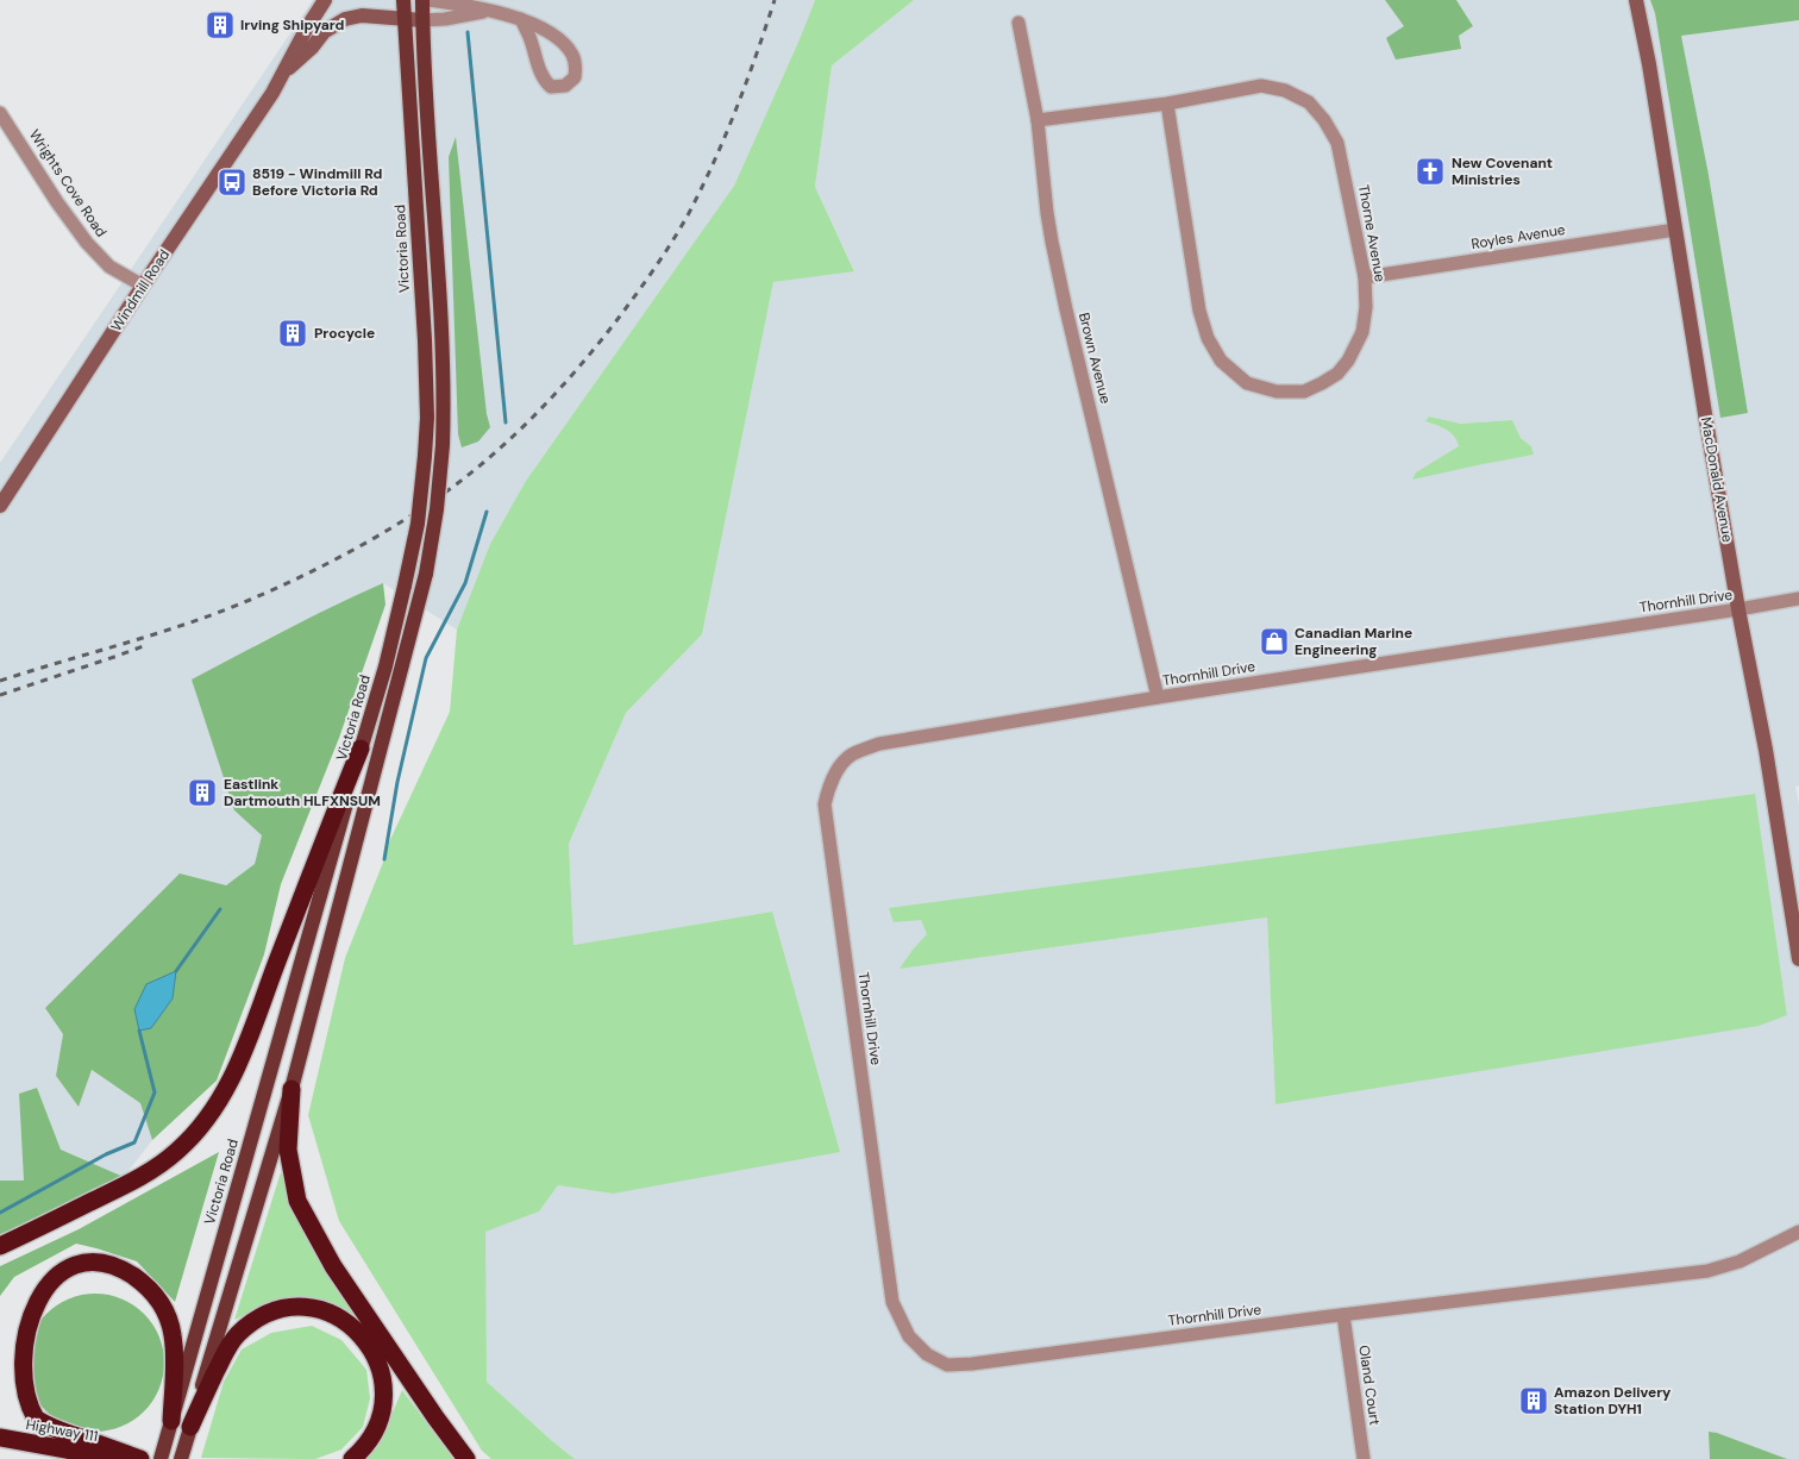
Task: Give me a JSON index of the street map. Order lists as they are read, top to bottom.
{
  "streets": {
    "highway": ["Highway 111"],
    "main road": ["Victoria Road"],
    "street": [
      "Wrights Cove Road",
      "Thorne Avenue",
      "Royles Avenue",
      "Windmill Road",
      "Brown Avenue",
      "MacDonald Avenue",
      "Thornhill Drive",
      "Oland Court"
    ]
  },
  "crossings": [
    ["Wrights Cove Road", "Windmill Road"],
    ["Thorne Avenue", "Royles Avenue"],
    ["Thorne Avenue", "Brown Avenue"],
    ["Royles Avenue", "MacDonald Avenue"],
    ["Victoria Road", "Windmill Road"],
    ["Brown Avenue", "Thornhill Drive"],
    ["MacDonald Avenue", "Thornhill Drive"],
    ["Thornhill Drive", "Oland Court"]
  ],
  "places": {
    "building": [
      "Irving Shipyard",
      "Procycle",
      "Eastlink Dartmouth HLFXNSUM",
      "Amazon Delivery Station DYH1"
    ],
    "church": ["New Covenant Ministries"],
    "bus stop": ["8519 - Windmill Rd Before Victoria Rd"],
    "shop": ["Canadian Marine Engineering"]
  }
}
